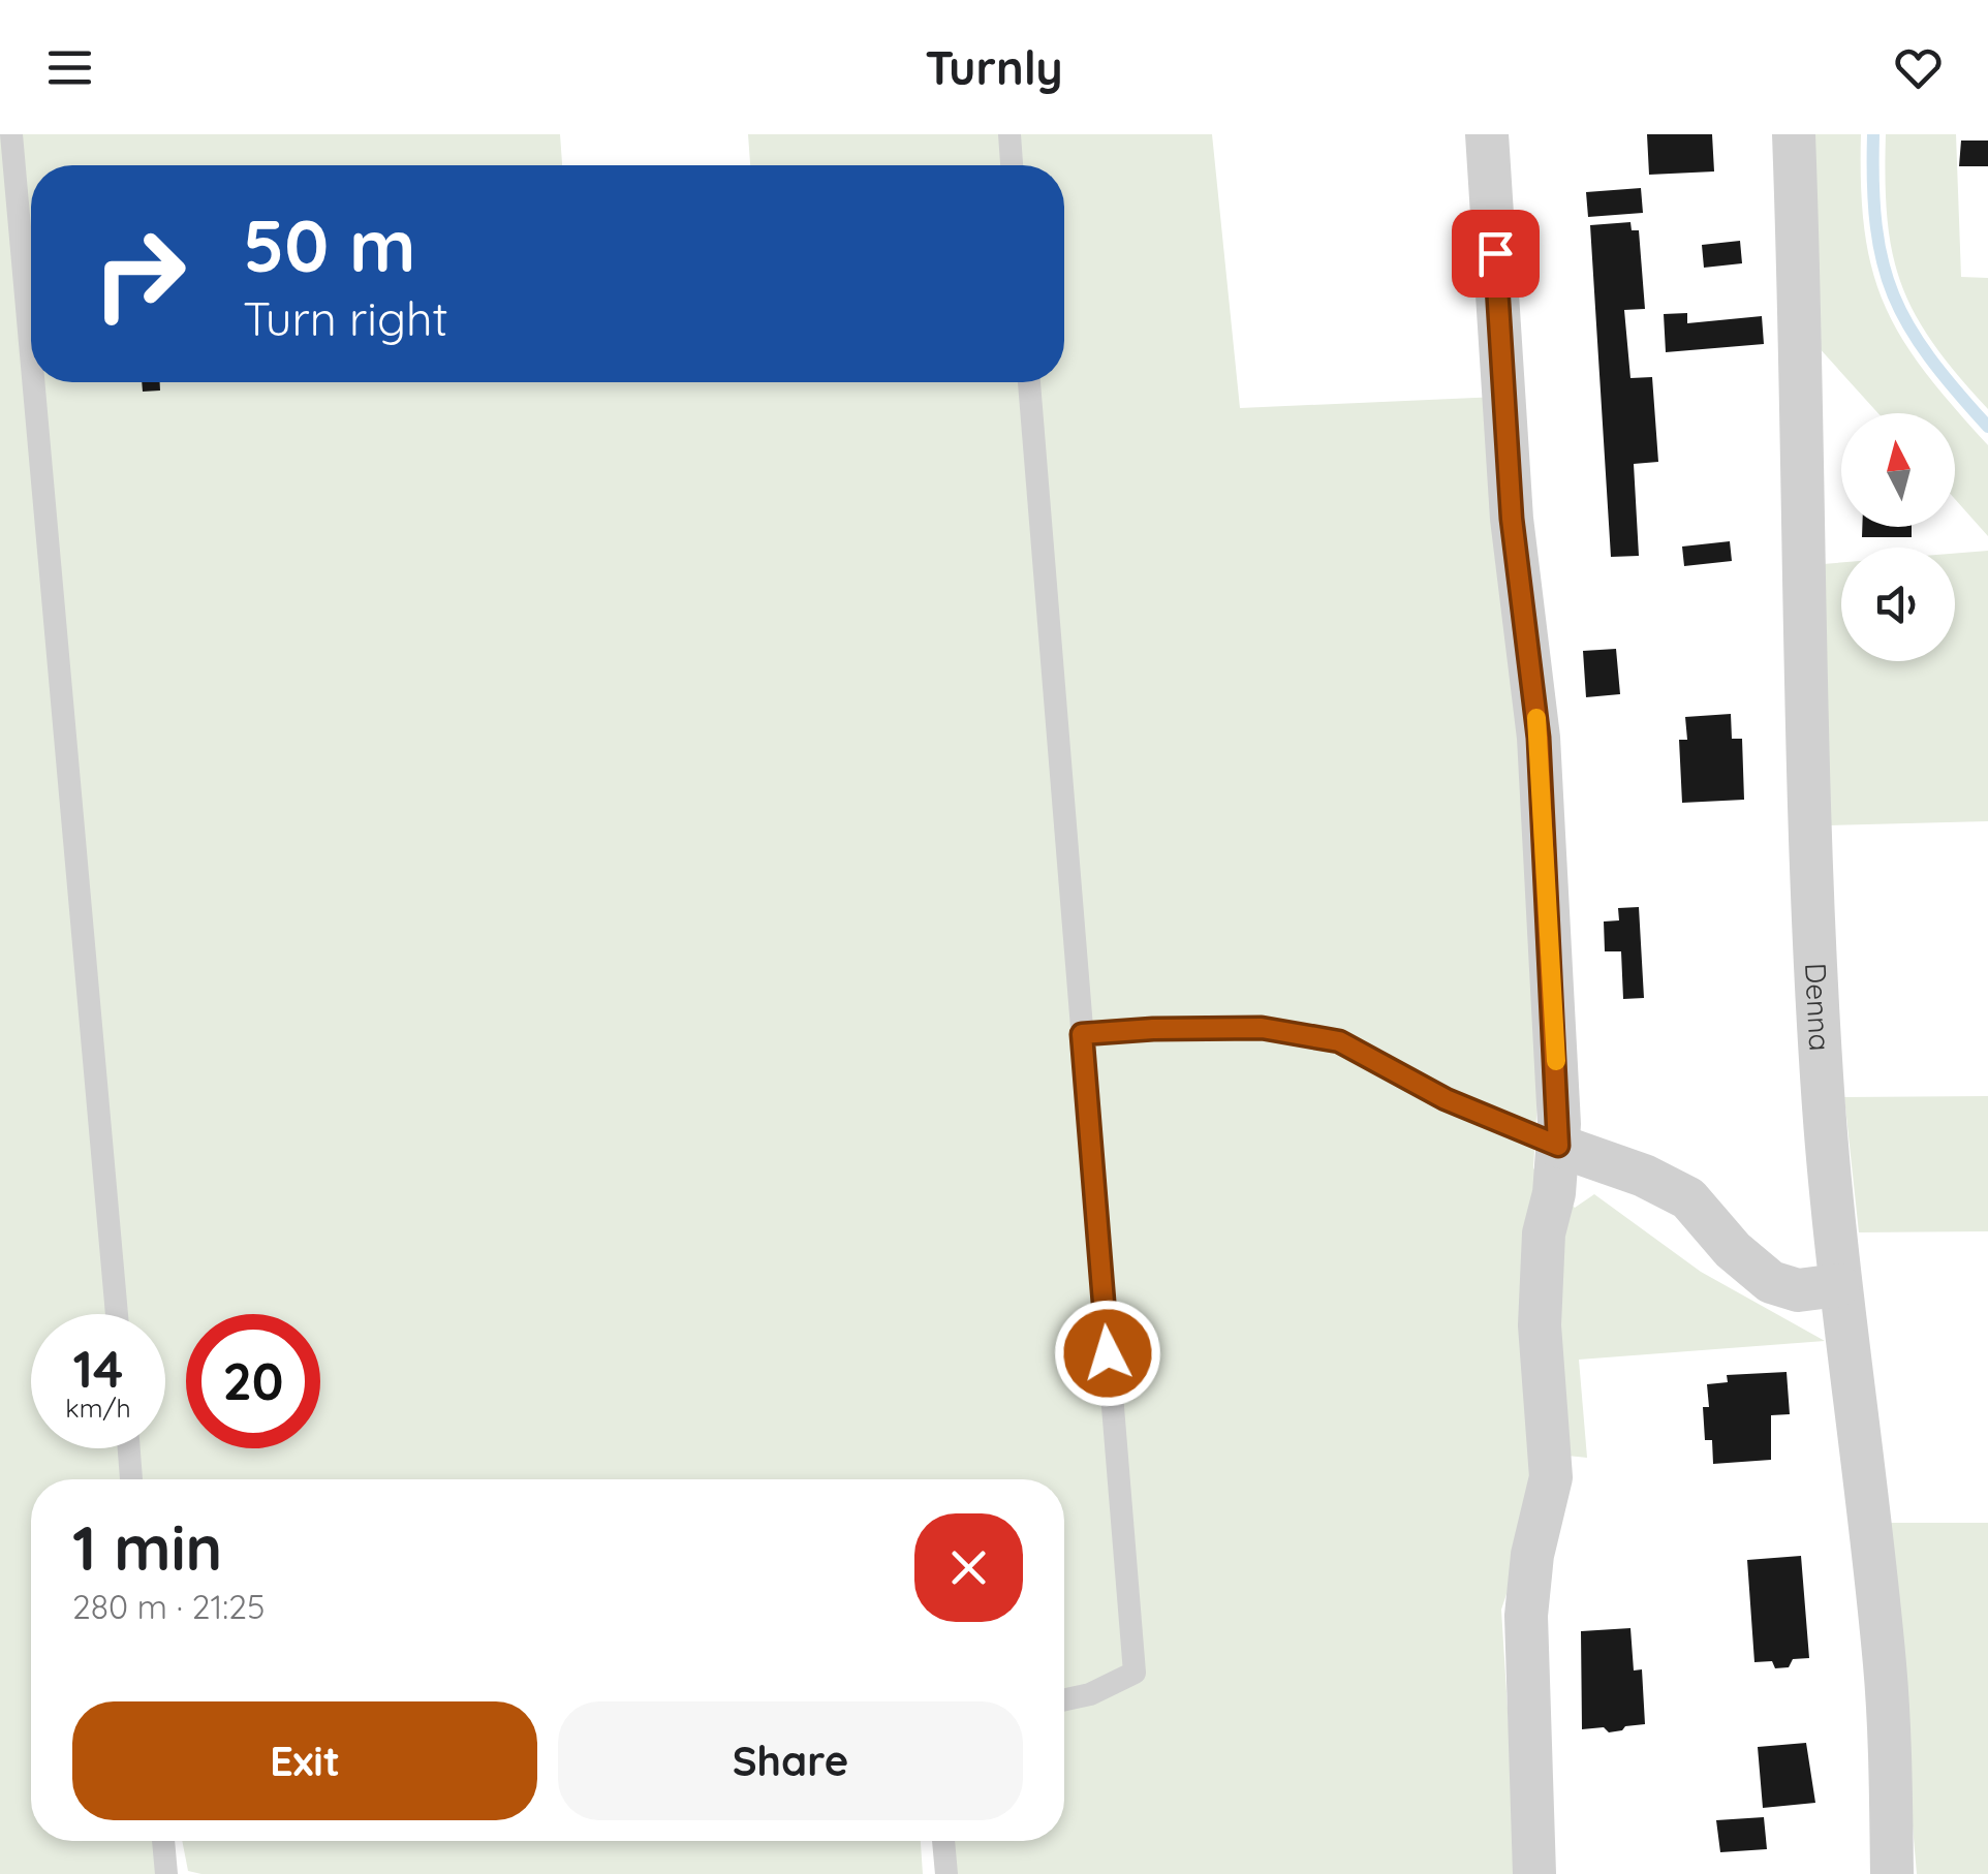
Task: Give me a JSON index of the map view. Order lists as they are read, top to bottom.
{
  "streets": {
    "street": ["Denna"]
  },
  "north": "top",
  "page": {
    "header": "Turnly",
    "turn": ["50 m", "Turn right"],
    "speed": "14 km/h",
    "limit": "20",
    "heading": ["1 min", "280 m · 21:25"],
    "buttons": ["Exit", "Share"]
  }
}
